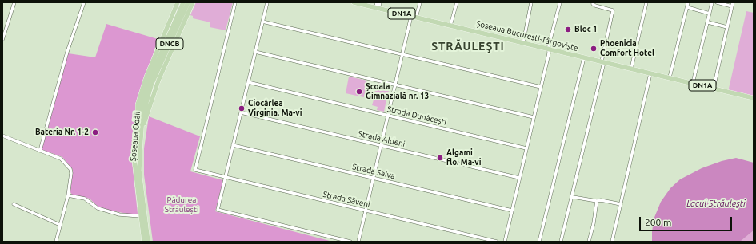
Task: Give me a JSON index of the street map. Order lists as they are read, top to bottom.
{
  "streets": {
    "main road": [
      "DN1A",
      "Șoseaua București-Târgoviște",
      "DNCB",
      "Șoseaua Odăii"
    ],
    "street": [
      "Strada Dunăcești",
      "Strada Aldeni",
      "Strada Salva",
      "Strada Săveni"
    ]
  },
  "districts": ["STRĂULEŞTI"],
  "water": ["Lacul Străulești"],
  "parks": ["Pădurea Străulești"],
  "places": [
    "Bloc 1",
    "Phoenicia Comfort Hotel",
    "Școala Gimnazială nr. 13",
    "Ciocârlea Virginia. Ma-vi",
    "Bateria Nr. 1-2",
    "Algami flo. Ma-vi"
  ],
  "scale_bar": "200 m"
}
